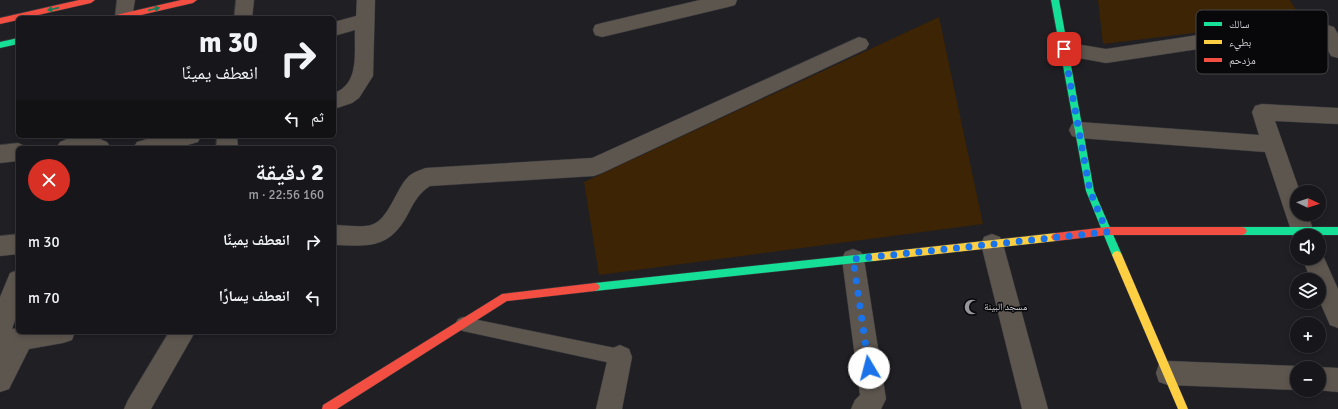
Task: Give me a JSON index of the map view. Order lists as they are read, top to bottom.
{
  "places": {
    "mosque": ["مسجد البينة"]
  },
  "legend": ["سالك", "بطيء", "مزدحم"],
  "north": "right",
  "page": {
    "turn": ["30 m", "انعطف يمينًا"],
    "then": "ثم",
    "heading": ["2 دقيقة", "160 m · 22:56"],
    "map_buttons": ["+", "−"],
    "list": [
      {
        "name": "انعطف يمينًا",
        "value": "30 m"
      },
      {
        "name": "انعطف يسارًا",
        "value": "70 m"
      }
    ]
  }
}
